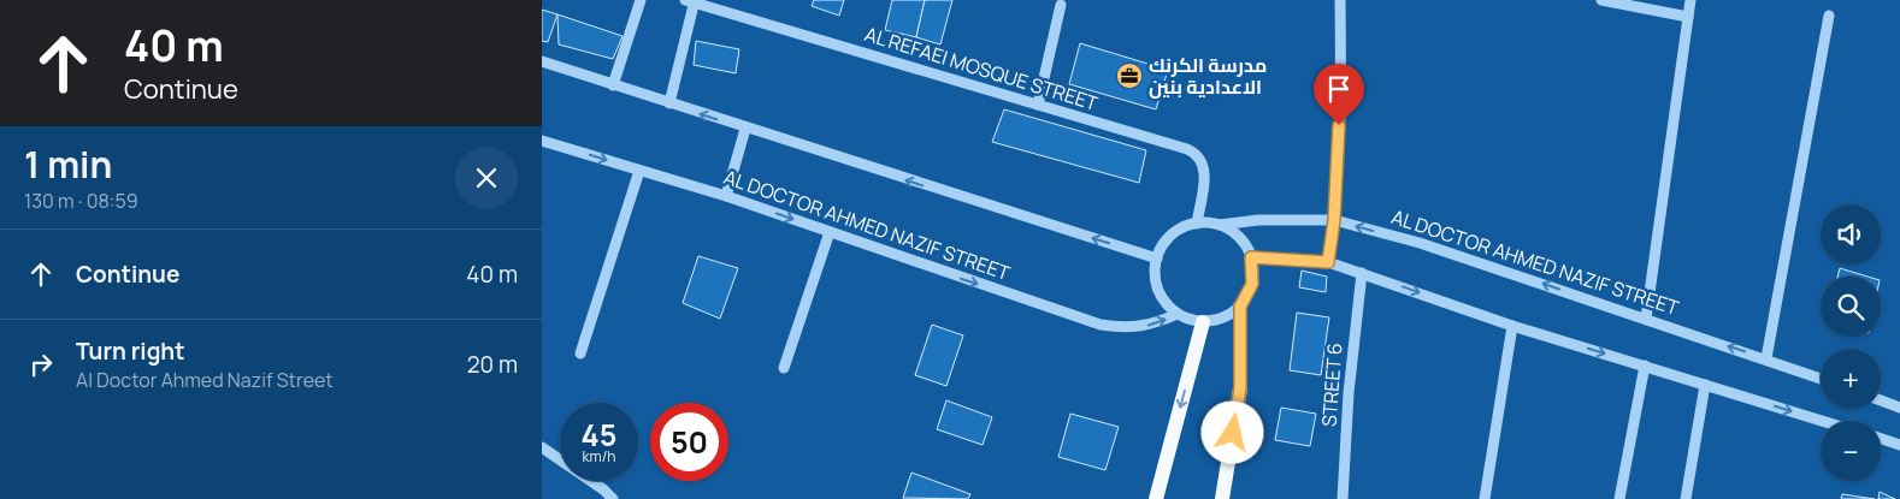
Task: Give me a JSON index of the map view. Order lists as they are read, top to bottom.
{
  "streets": {
    "street": ["AL REFAEI MOSQUE STREET", "AL DOCTOR AHMED NAZIF STREET", "STREET 6"]
  },
  "crossings": [
    ["AL REFAEI MOSQUE STREET", "AL DOCTOR AHMED NAZIF STREET"]
  ],
  "places": {
    "office": ["مدرسة الكرنك الاعدادية بنين"]
  },
  "page": {
    "turn": ["40 m", "Continue"],
    "heading": ["1 min", "130 m · 08:59"],
    "map_buttons": ["+", "−"],
    "list": [
      {
        "name": "Continue",
        "value": "40 m"
      },
      {
        "name": "Turn right",
        "note": "Al Doctor Ahmed Nazif Street",
        "value": "20 m"
      }
    ],
    "speed": "45 km/h",
    "limit": "50"
  }
}
